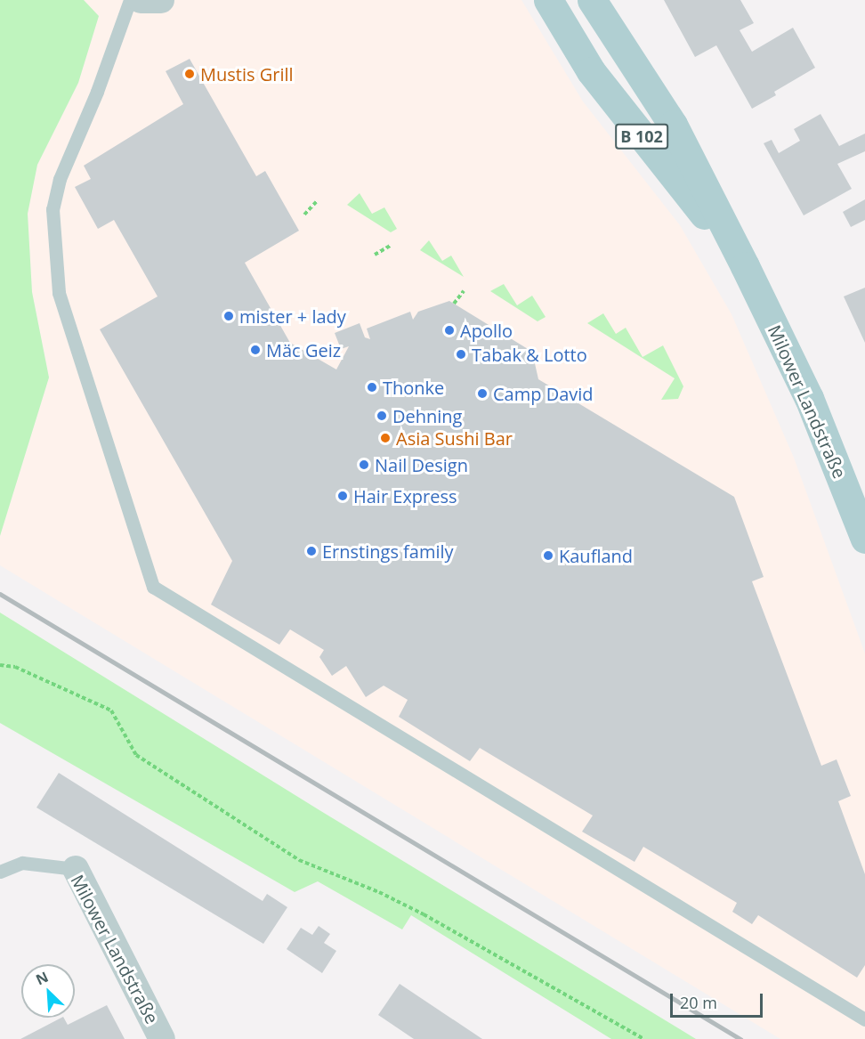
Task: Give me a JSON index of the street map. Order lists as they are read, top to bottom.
{
  "streets": {
    "main road": ["B 102", "Milower Landstraße"]
  },
  "places": [
    "Mustis Grill",
    "mister + lady",
    "Apollo",
    "Mäc Geiz",
    "Tabak & Lotto",
    "Thonke",
    "Camp David",
    "Dehning",
    "Asia Sushi Bar",
    "Nail Design",
    "Hair Express",
    "Ernstings family",
    "Kaufland"
  ],
  "scale_bar": "20 m",
  "north": "top left"
}
